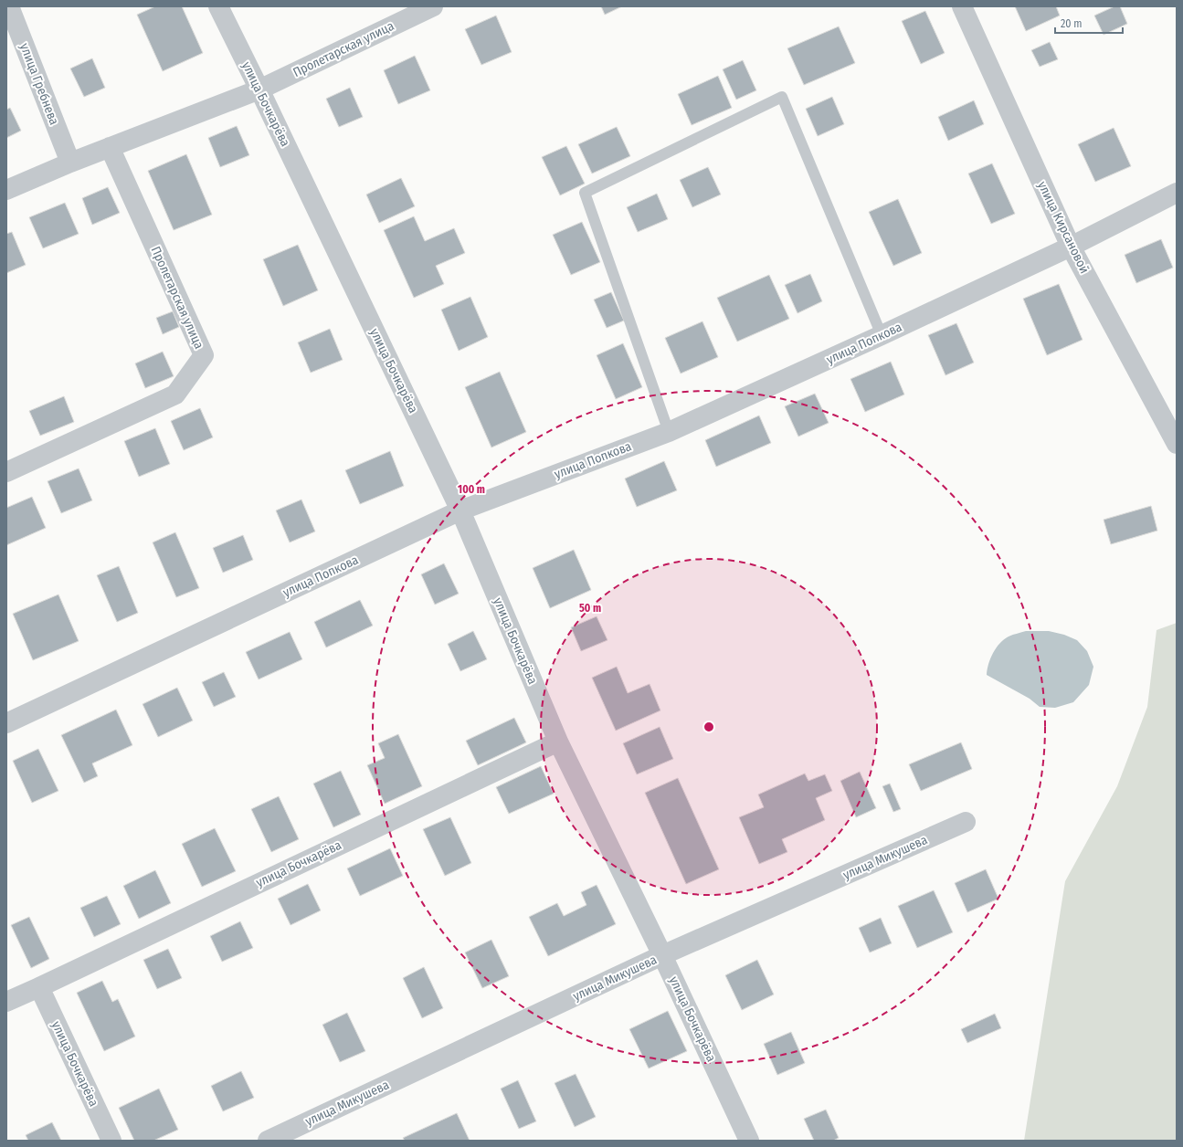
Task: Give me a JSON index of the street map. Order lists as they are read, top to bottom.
{
  "streets": {
    "street": [
      "Пролетарская улица",
      "улица Гребнева",
      "улица Бочкарёва",
      "улица Кирсановой",
      "улица Попкова",
      "улица Микушева"
    ]
  },
  "crossings": [
    ["Пролетарская улица", "улица Гребнева"],
    ["Пролетарская улица", "улица Бочкарёва"],
    ["улица Бочкарёва", "улица Попкова"],
    ["улица Бочкарёва", "улица Микушева"],
    ["улица Кирсановой", "улица Попкова"]
  ],
  "scale_bar": "20 m",
  "rings": ["100 m", "50 m"]
}
